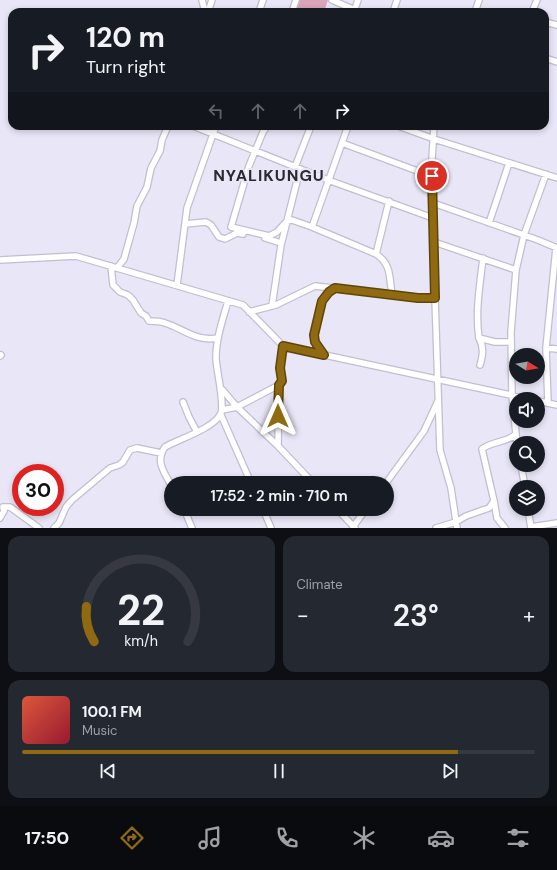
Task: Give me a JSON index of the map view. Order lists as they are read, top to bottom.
{
  "districts": ["NYALIKUNGU"],
  "north": "right",
  "page": {
    "turn": ["120 m", "Turn right"],
    "limit": "30",
    "trip": "17:52 · 2 min · 710 m",
    "tile": "Climate",
    "heat": ["−", "23°", "+"],
    "song": ["100.1 FM", "Music"],
    "tabs": "17:50",
    "gauge": ["22", "km/h"]
  }
}
